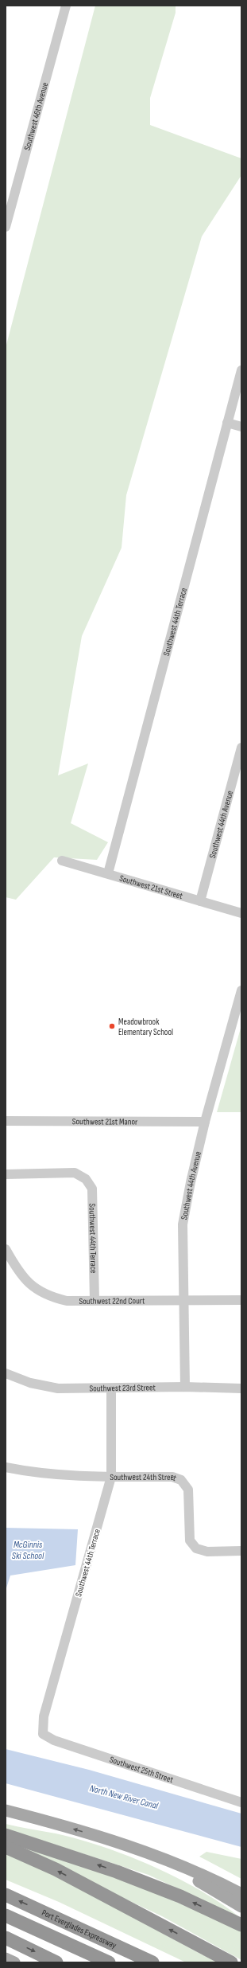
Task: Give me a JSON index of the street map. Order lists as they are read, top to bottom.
{
  "streets": {
    "highway": ["Port Everglades Expressway"],
    "street": [
      "Southwest 46th Avenue",
      "Southwest 44th Terrace",
      "Southwest 44th Avenue",
      "Southwest 21st Street",
      "Southwest 21st Manor",
      "Southwest 22nd Court",
      "Southwest 23rd Street",
      "Southwest 24th Street",
      "Southwest 25th Street"
    ]
  },
  "crossings": [
    ["Southwest 44th Terrace", "Southwest 21st Street"],
    ["Southwest 44th Terrace", "Southwest 22nd Court"],
    ["Southwest 44th Terrace", "Southwest 23rd Street"],
    ["Southwest 44th Terrace", "Southwest 24th Street"],
    ["Southwest 44th Terrace", "Southwest 25th Street"],
    ["Southwest 44th Avenue", "Southwest 21st Street"],
    ["Southwest 44th Avenue", "Southwest 21st Manor"],
    ["Southwest 44th Avenue", "Southwest 22nd Court"],
    ["Southwest 44th Avenue", "Southwest 23rd Street"]
  ],
  "water": ["McGinnis Ski School", "North New River Canal"],
  "places": ["Meadowbrook Elementary School"]
}
